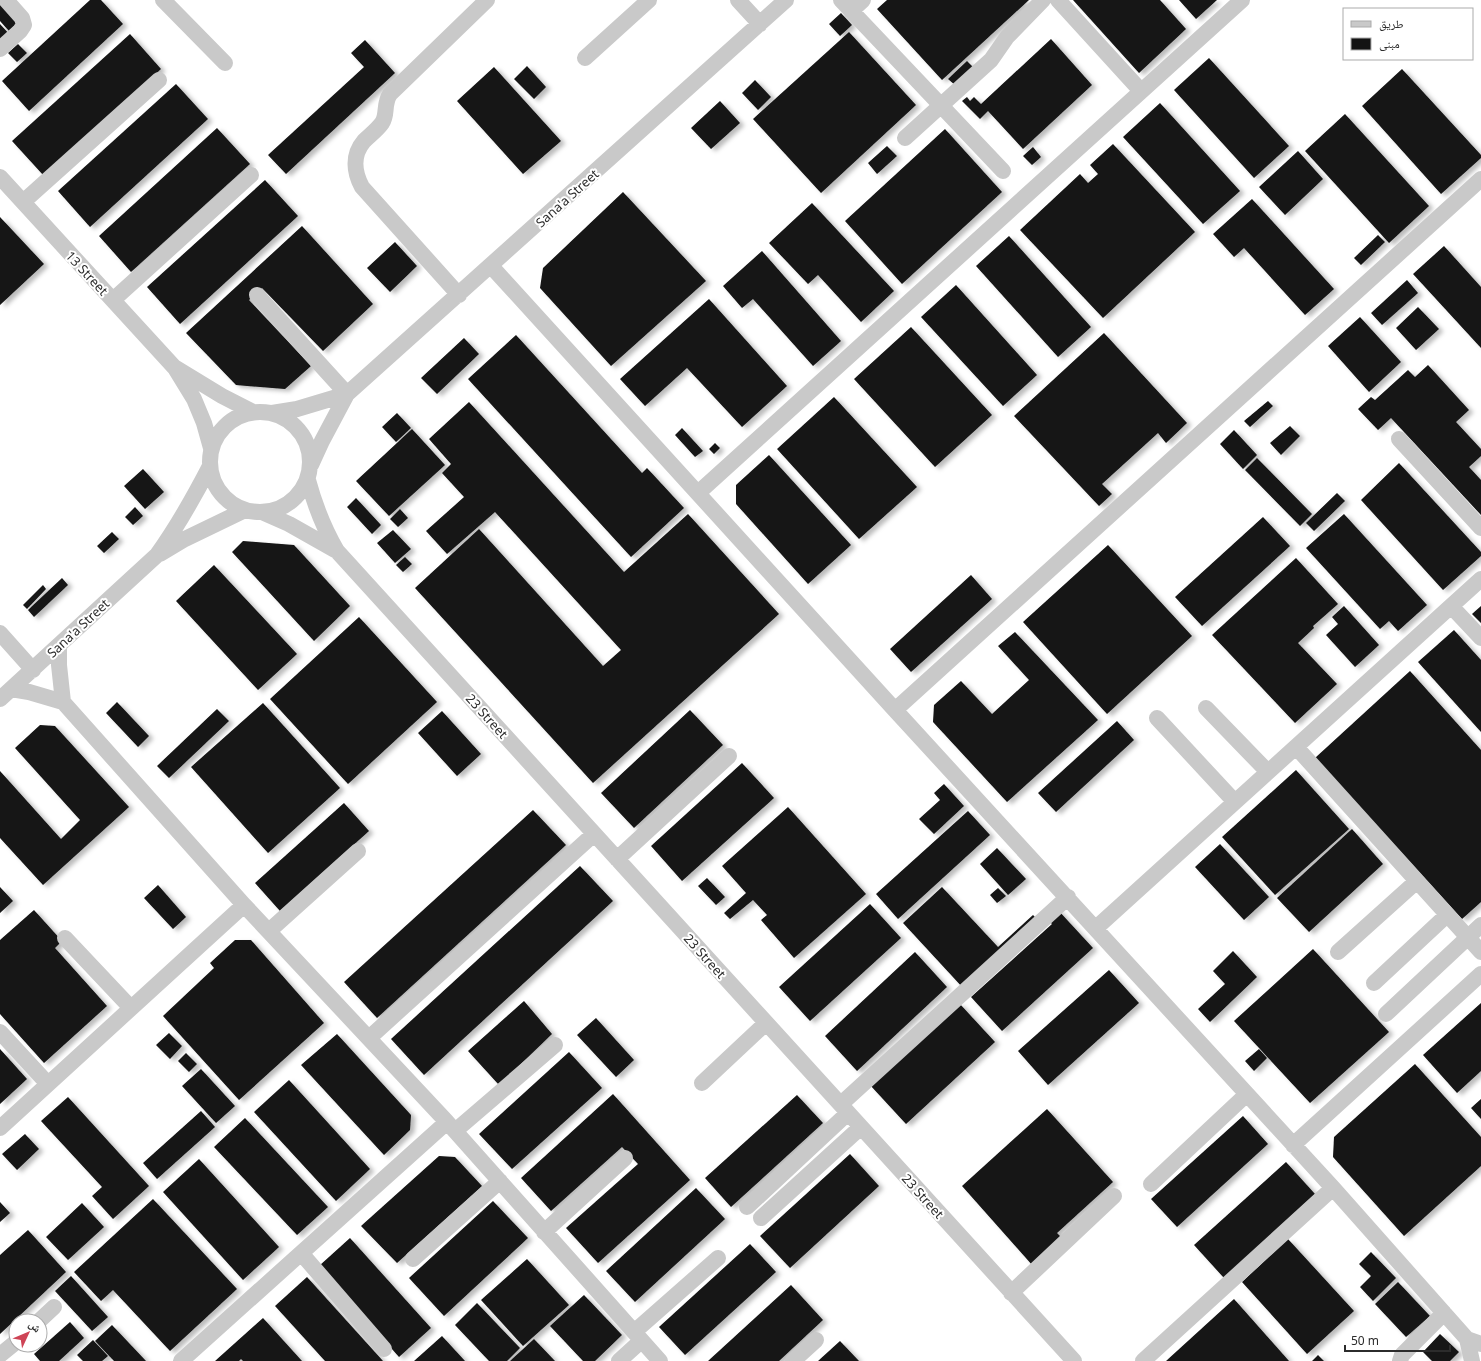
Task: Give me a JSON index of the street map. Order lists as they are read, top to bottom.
{
  "streets": {
    "street": ["Sana'a Street", "13 Street", "23 Street"]
  },
  "crossings": [
    ["Sana'a Street", "13 Street"],
    ["Sana'a Street", "23 Street"],
    ["13 Street", "23 Street"]
  ],
  "legend": ["طريق", "مبنى"],
  "scale_bar": "50 m",
  "north": "top right"
}
